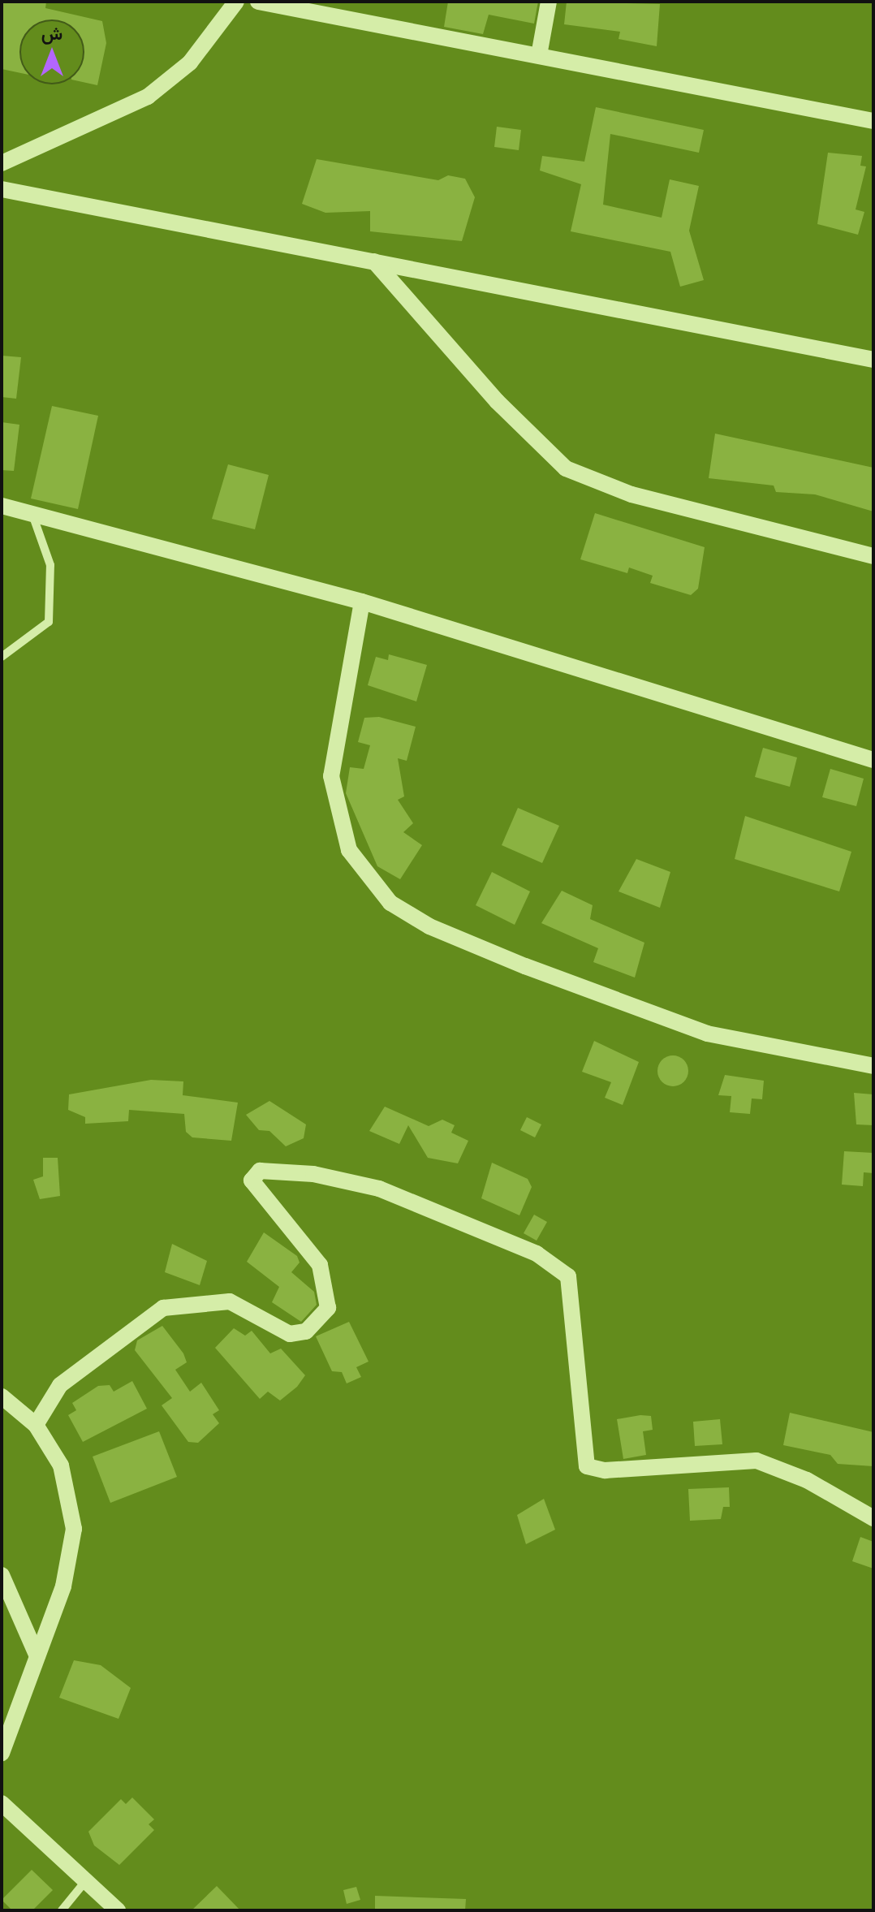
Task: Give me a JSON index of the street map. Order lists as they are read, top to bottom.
{
  "north": "top"
}
